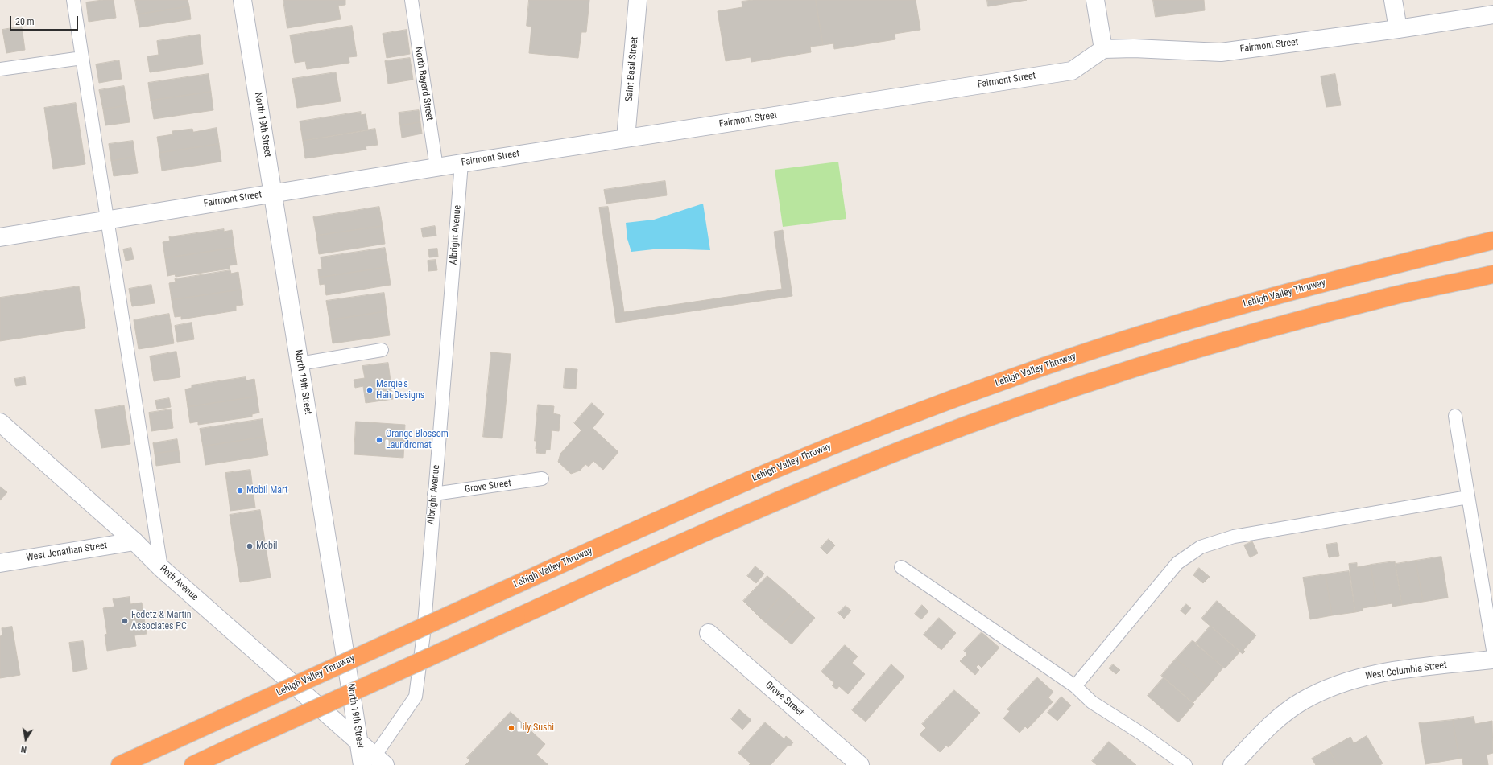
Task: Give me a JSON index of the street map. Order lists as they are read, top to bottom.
{
  "streets": {
    "highway": ["Lehigh Valley Thruway"],
    "street": [
      "Fairmont Street",
      "Saint Basil Street",
      "North 19th Street",
      "Grove Street",
      "West Jonathan Street",
      "Roth Avenue",
      "West Columbia Street"
    ],
    "lane": ["North Bayard Street", "Albright Avenue"]
  },
  "crossings": [
    ["Fairmont Street", "Saint Basil Street"],
    ["Fairmont Street", "North Bayard Street"],
    ["Fairmont Street", "North 19th Street"],
    ["Fairmont Street", "Albright Avenue"],
    ["North 19th Street", "Roth Avenue"],
    ["Albright Avenue", "Grove Street"],
    ["Albright Avenue", "Roth Avenue"],
    ["West Jonathan Street", "Roth Avenue"]
  ],
  "places": [
    "Margie's Hair Designs",
    "Orange Blossom Laundromat",
    "Mobil Mart",
    "Mobil",
    "Fedetz & Martin Associates PC",
    "Lily Sushi"
  ],
  "scale_bar": "20 m",
  "north": "bottom"
}
